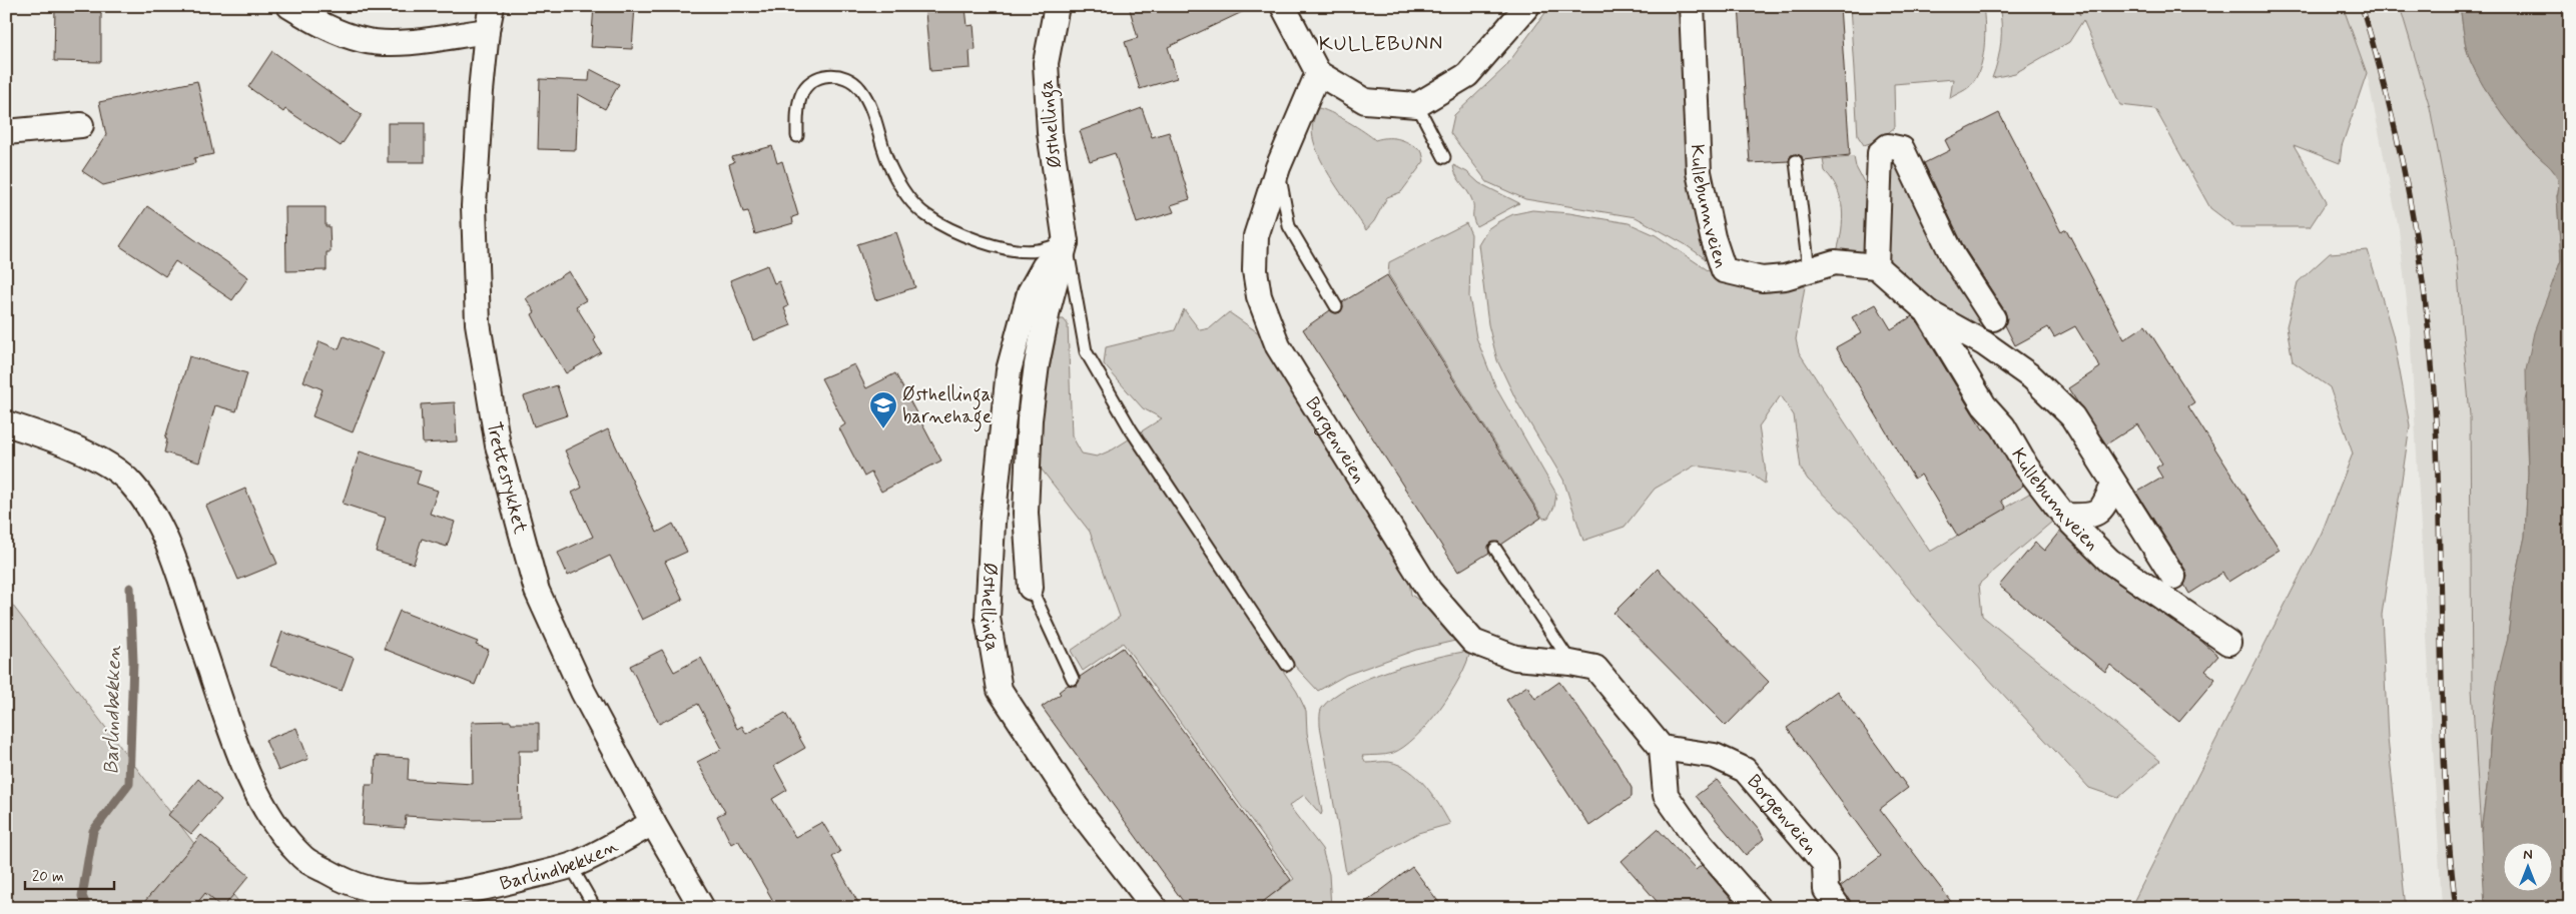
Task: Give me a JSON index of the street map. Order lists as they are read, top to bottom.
{
  "streets": {
    "street": [
      "Østhellinga",
      "Kullebunnveien",
      "Borgenveien",
      "Trettestykket",
      "Barlindbekken"
    ]
  },
  "crossings": [
    ["Trettestykket", "Barlindbekken"]
  ],
  "districts": ["KULLEBUNN"],
  "water": ["Barlindbekken"],
  "places": {
    "school or university": ["Østhellinga barnehage"]
  },
  "scale_bar": "20 m",
  "north": "top"
}
